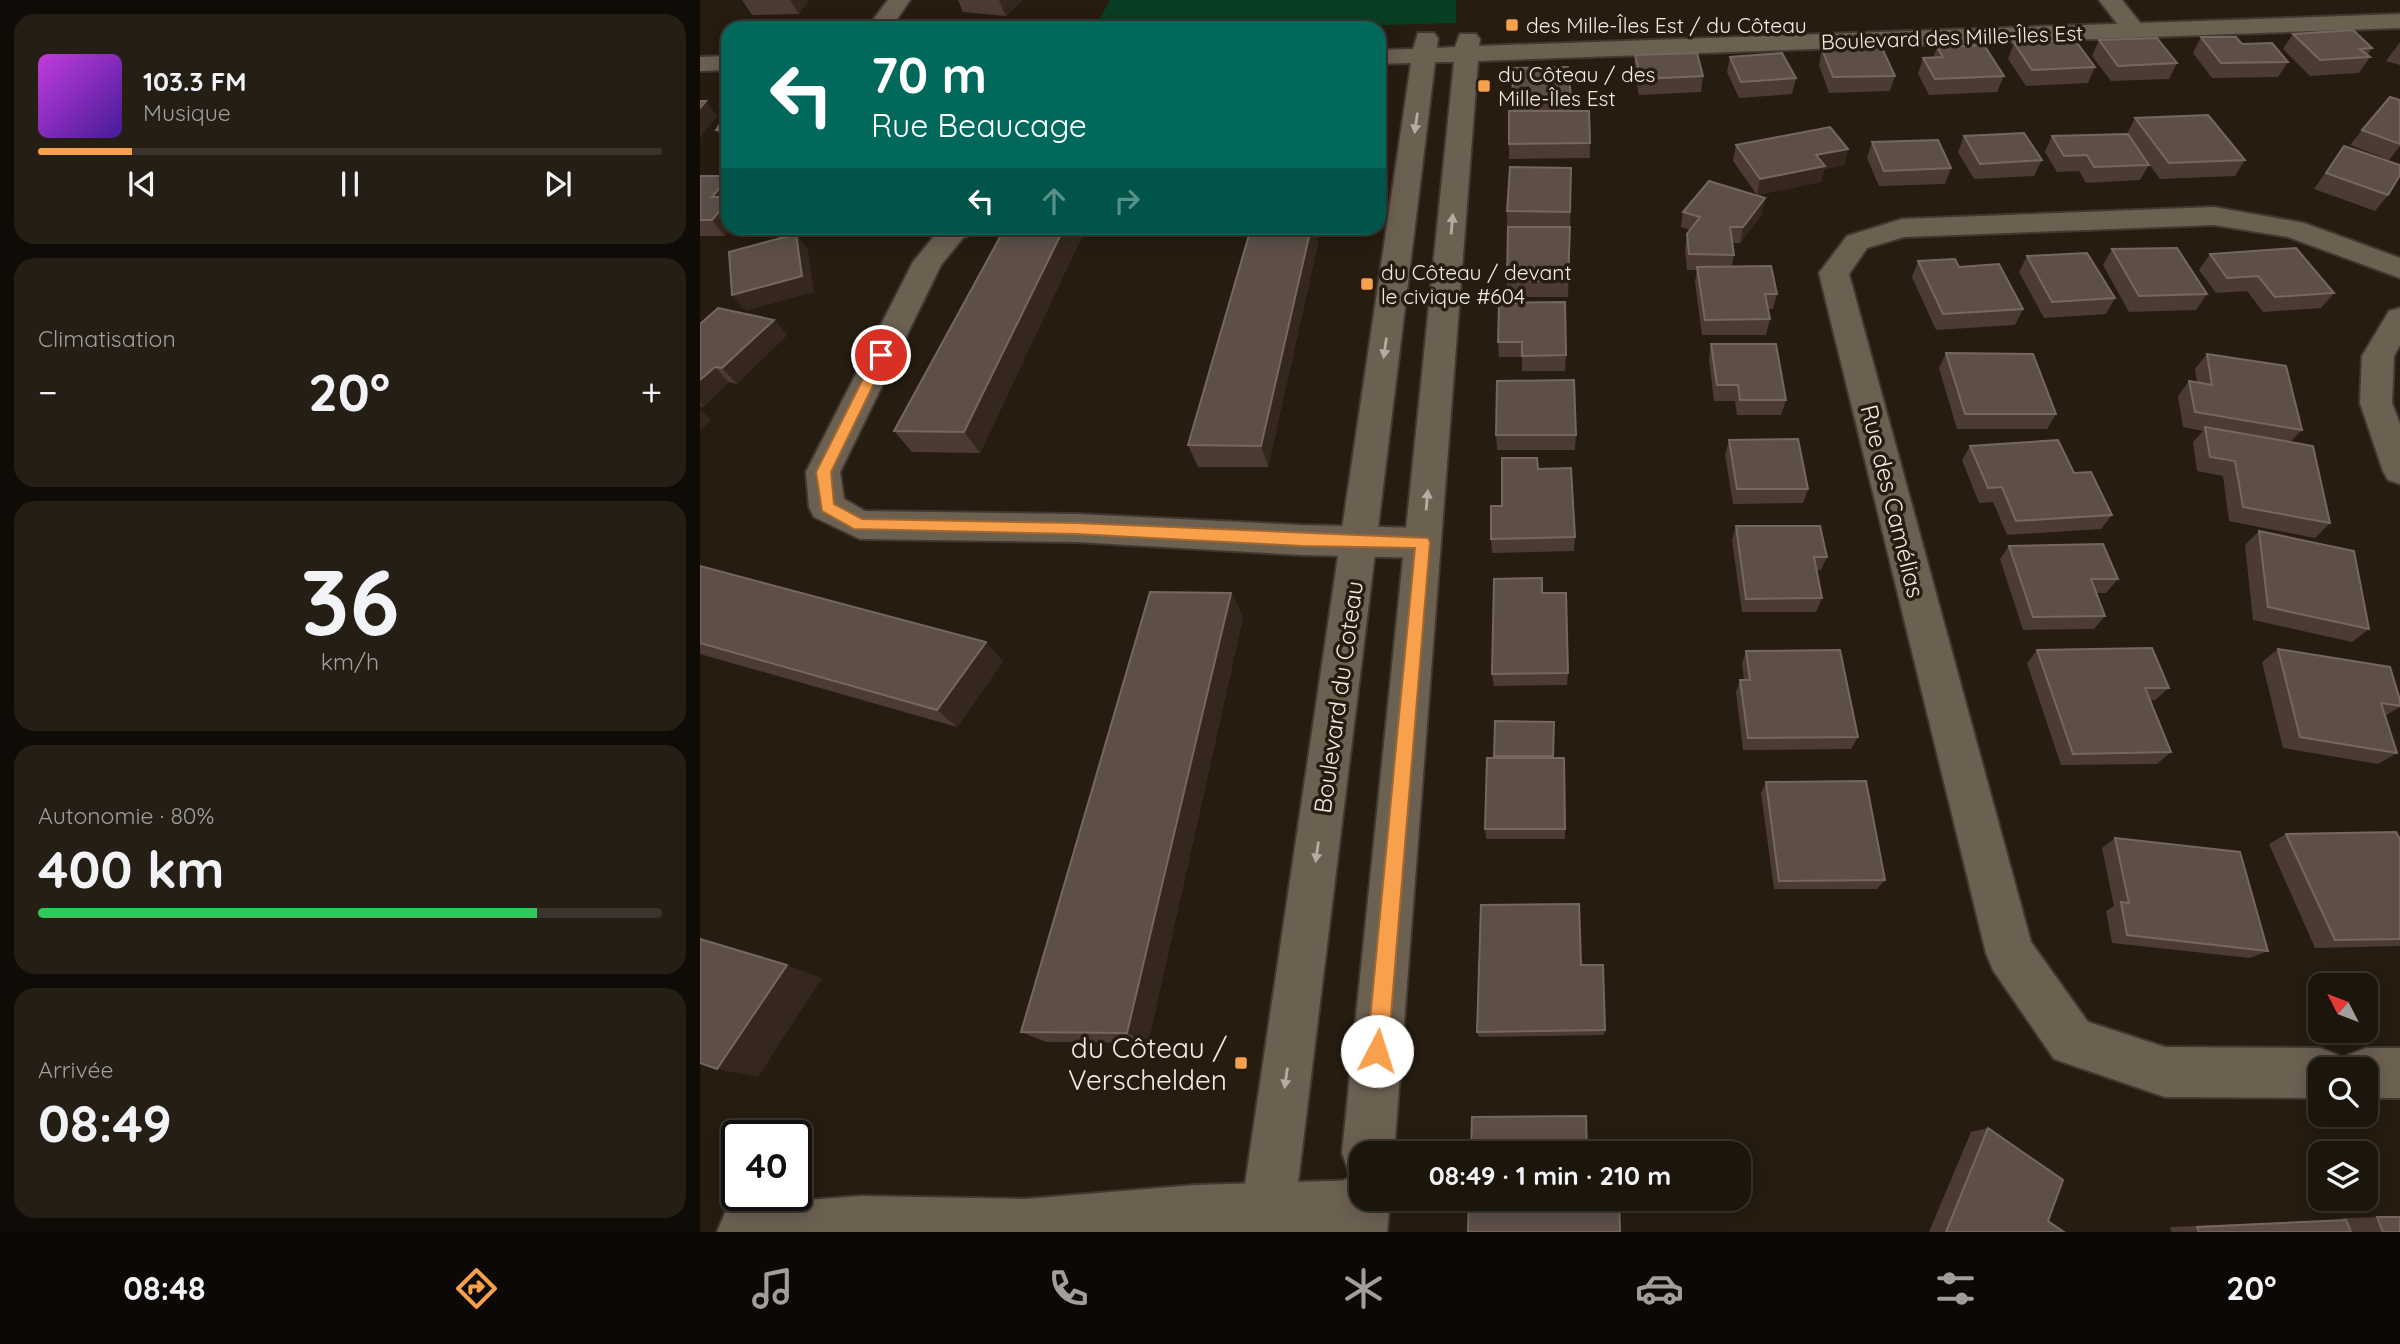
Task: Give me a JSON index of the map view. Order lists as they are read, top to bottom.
{
  "streets": {
    "street": ["Boulevard des Mille-Îles Est", "Rue des Camélias", "Boulevard du Coteau"]
  },
  "crossings": [
    ["Boulevard des Mille-Îles Est", "Boulevard du Coteau"]
  ],
  "places": {
    "transit": [
      "des Mille-Îles Est / du Côteau",
      "du Côteau / des Mille-Îles Est",
      "du Côteau / devant le civique #604",
      "du Côteau / Verschelden"
    ]
  },
  "north": "top left",
  "page": {
    "turn": ["70 m", "Rue Beaucage"],
    "song": ["103.3 FM", "Musique"],
    "tile": [
      "Climatisation",
      ["36", "km/h"],
      ["Autonomie · 80%", "400 km"],
      ["Arrivée", "08:49"]
    ],
    "heat": ["−", "20°", "+"],
    "limit": "40",
    "trip": "08:49 · 1 min · 210 m",
    "tabs": ["08:48", "20°"]
  }
}
